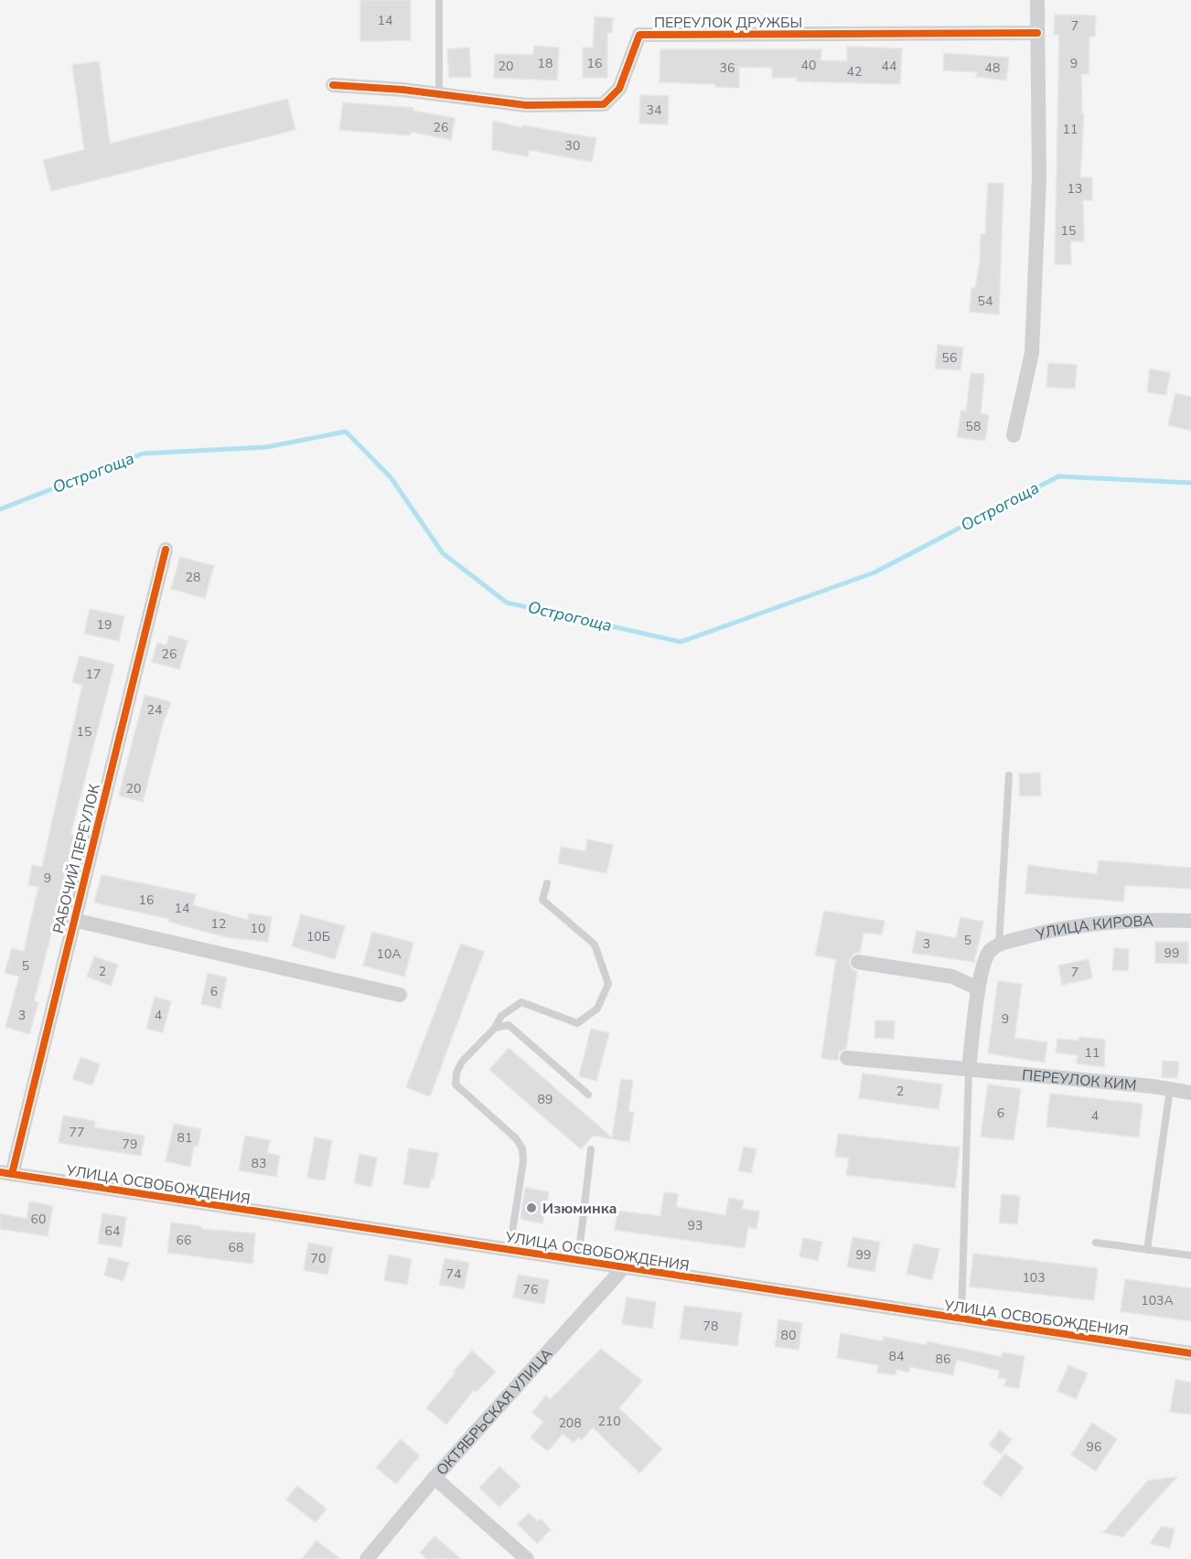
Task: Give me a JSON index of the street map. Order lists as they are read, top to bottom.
{
  "streets": {
    "street": [
      "ПЕРЕУЛОК ДРУЖБЫ",
      "РАБОЧИЙ ПЕРЕУЛОК",
      "УЛИЦА КИРОВА",
      "ПЕРЕУЛОК КИМ",
      "УЛИЦА ОСВОБОЖДЕНИЯ",
      "ОКТЯБРЬСКАЯ УЛИЦА"
    ]
  },
  "crossings": [
    ["РАБОЧИЙ ПЕРЕУЛОК", "УЛИЦА ОСВОБОЖДЕНИЯ"],
    ["УЛИЦА ОСВОБОЖДЕНИЯ", "ОКТЯБРЬСКАЯ УЛИЦА"]
  ],
  "water": ["Острогоща"],
  "places": ["Изюминка"],
  "house_numbers": [
    "14",
    "7",
    "18",
    "16",
    "9",
    "40",
    "20",
    "44",
    "36",
    "48",
    "42",
    "34",
    "26",
    "11",
    "30",
    "13",
    "15",
    "54",
    "56",
    "58",
    "28",
    "19",
    "26",
    "17",
    "24",
    "15",
    "20",
    "9",
    "16",
    "14",
    "12",
    "10",
    "10Б",
    "5",
    "3",
    "99",
    "10А",
    "5",
    "2",
    "7",
    "6",
    "3",
    "4",
    "9",
    "11",
    "2",
    "89",
    "6",
    "4",
    "77",
    "81",
    "79",
    "83",
    "60",
    "93",
    "64",
    "66",
    "68",
    "99",
    "70",
    "74",
    "103",
    "76",
    "103А",
    "78",
    "80",
    "84",
    "86",
    "210",
    "208",
    "96"
  ]
}
